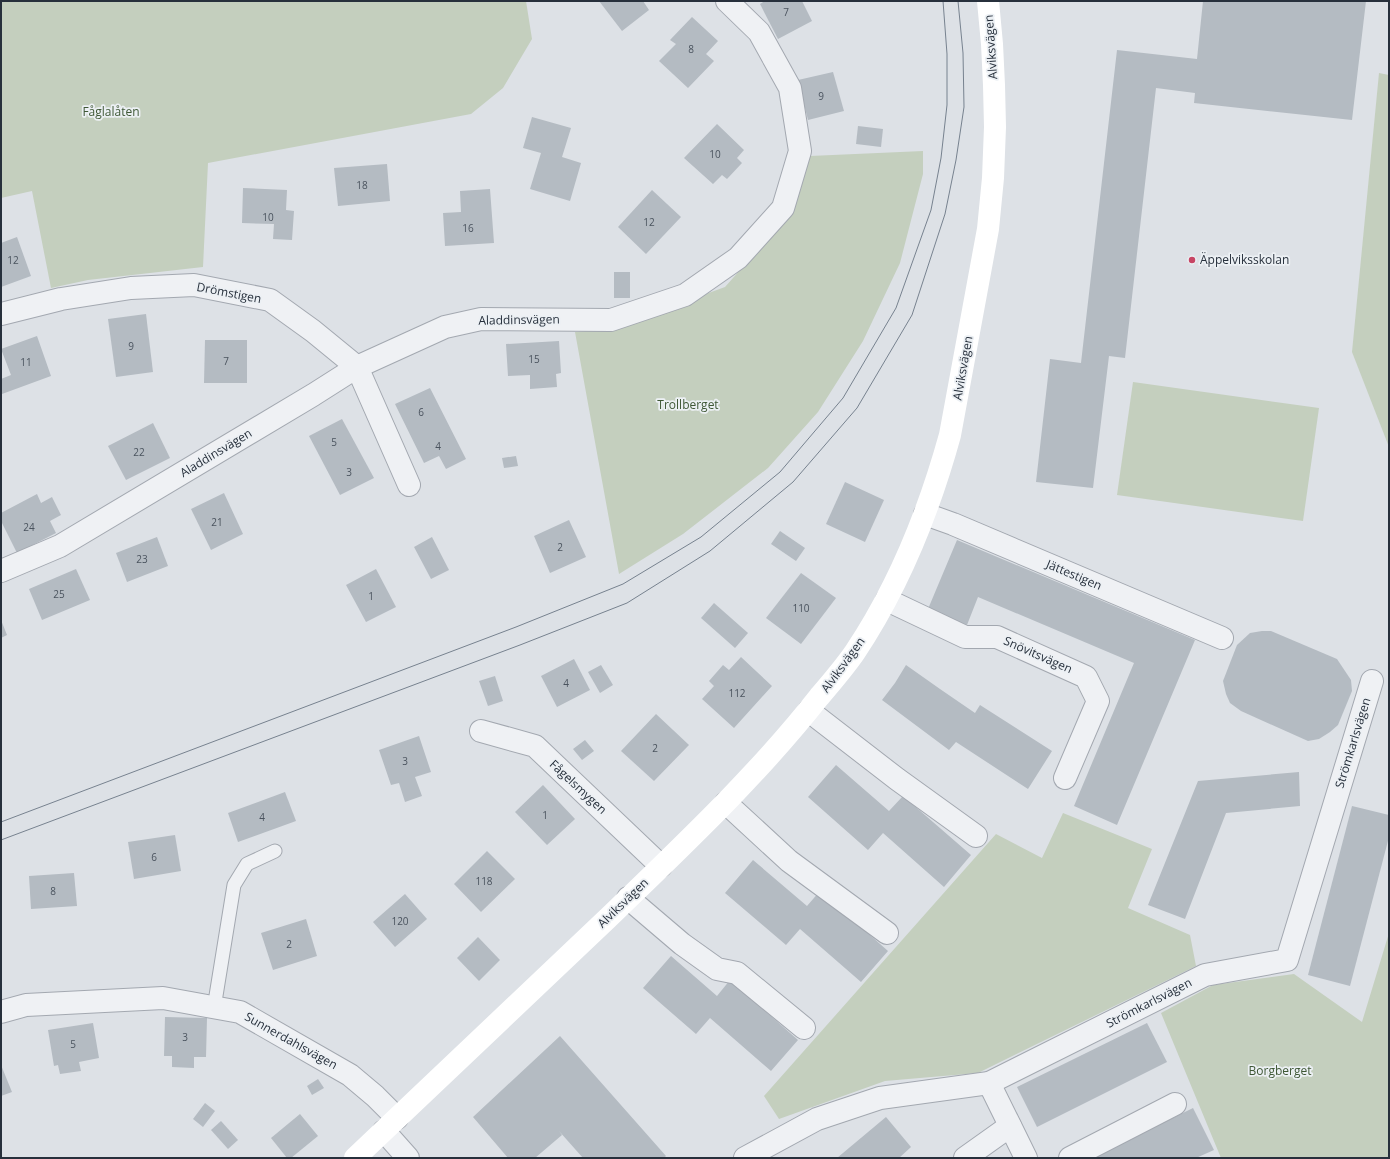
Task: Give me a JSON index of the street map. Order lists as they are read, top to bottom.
{
  "streets": {
    "street": [
      "Alviksvägen",
      "Drömstigen",
      "Aladdinsvägen",
      "Jättestigen",
      "Snövitsvägen",
      "Strömkarlsvägen",
      "Fågelsmygen",
      "Sunnerdahlsvägen"
    ]
  },
  "crossings": [
    ["Alviksvägen", "Jättestigen"],
    ["Alviksvägen", "Snövitsvägen"],
    ["Alviksvägen", "Fågelsmygen"],
    ["Alviksvägen", "Sunnerdahlsvägen"],
    ["Drömstigen", "Aladdinsvägen"]
  ],
  "parks": ["Fåglalåten", "Trollberget", "Borgberget"],
  "places": ["Äppelviksskolan"],
  "house_numbers": [
    "7",
    "8",
    "9",
    "10",
    "18",
    "10",
    "12",
    "16",
    "12",
    "9",
    "15",
    "7",
    "11",
    "6",
    "5",
    "4",
    "22",
    "3",
    "21",
    "24",
    "2",
    "23",
    "25",
    "1",
    "110",
    "4",
    "112",
    "2",
    "3",
    "1",
    "4",
    "6",
    "118",
    "8",
    "120",
    "2",
    "3",
    "5"
  ]
}
